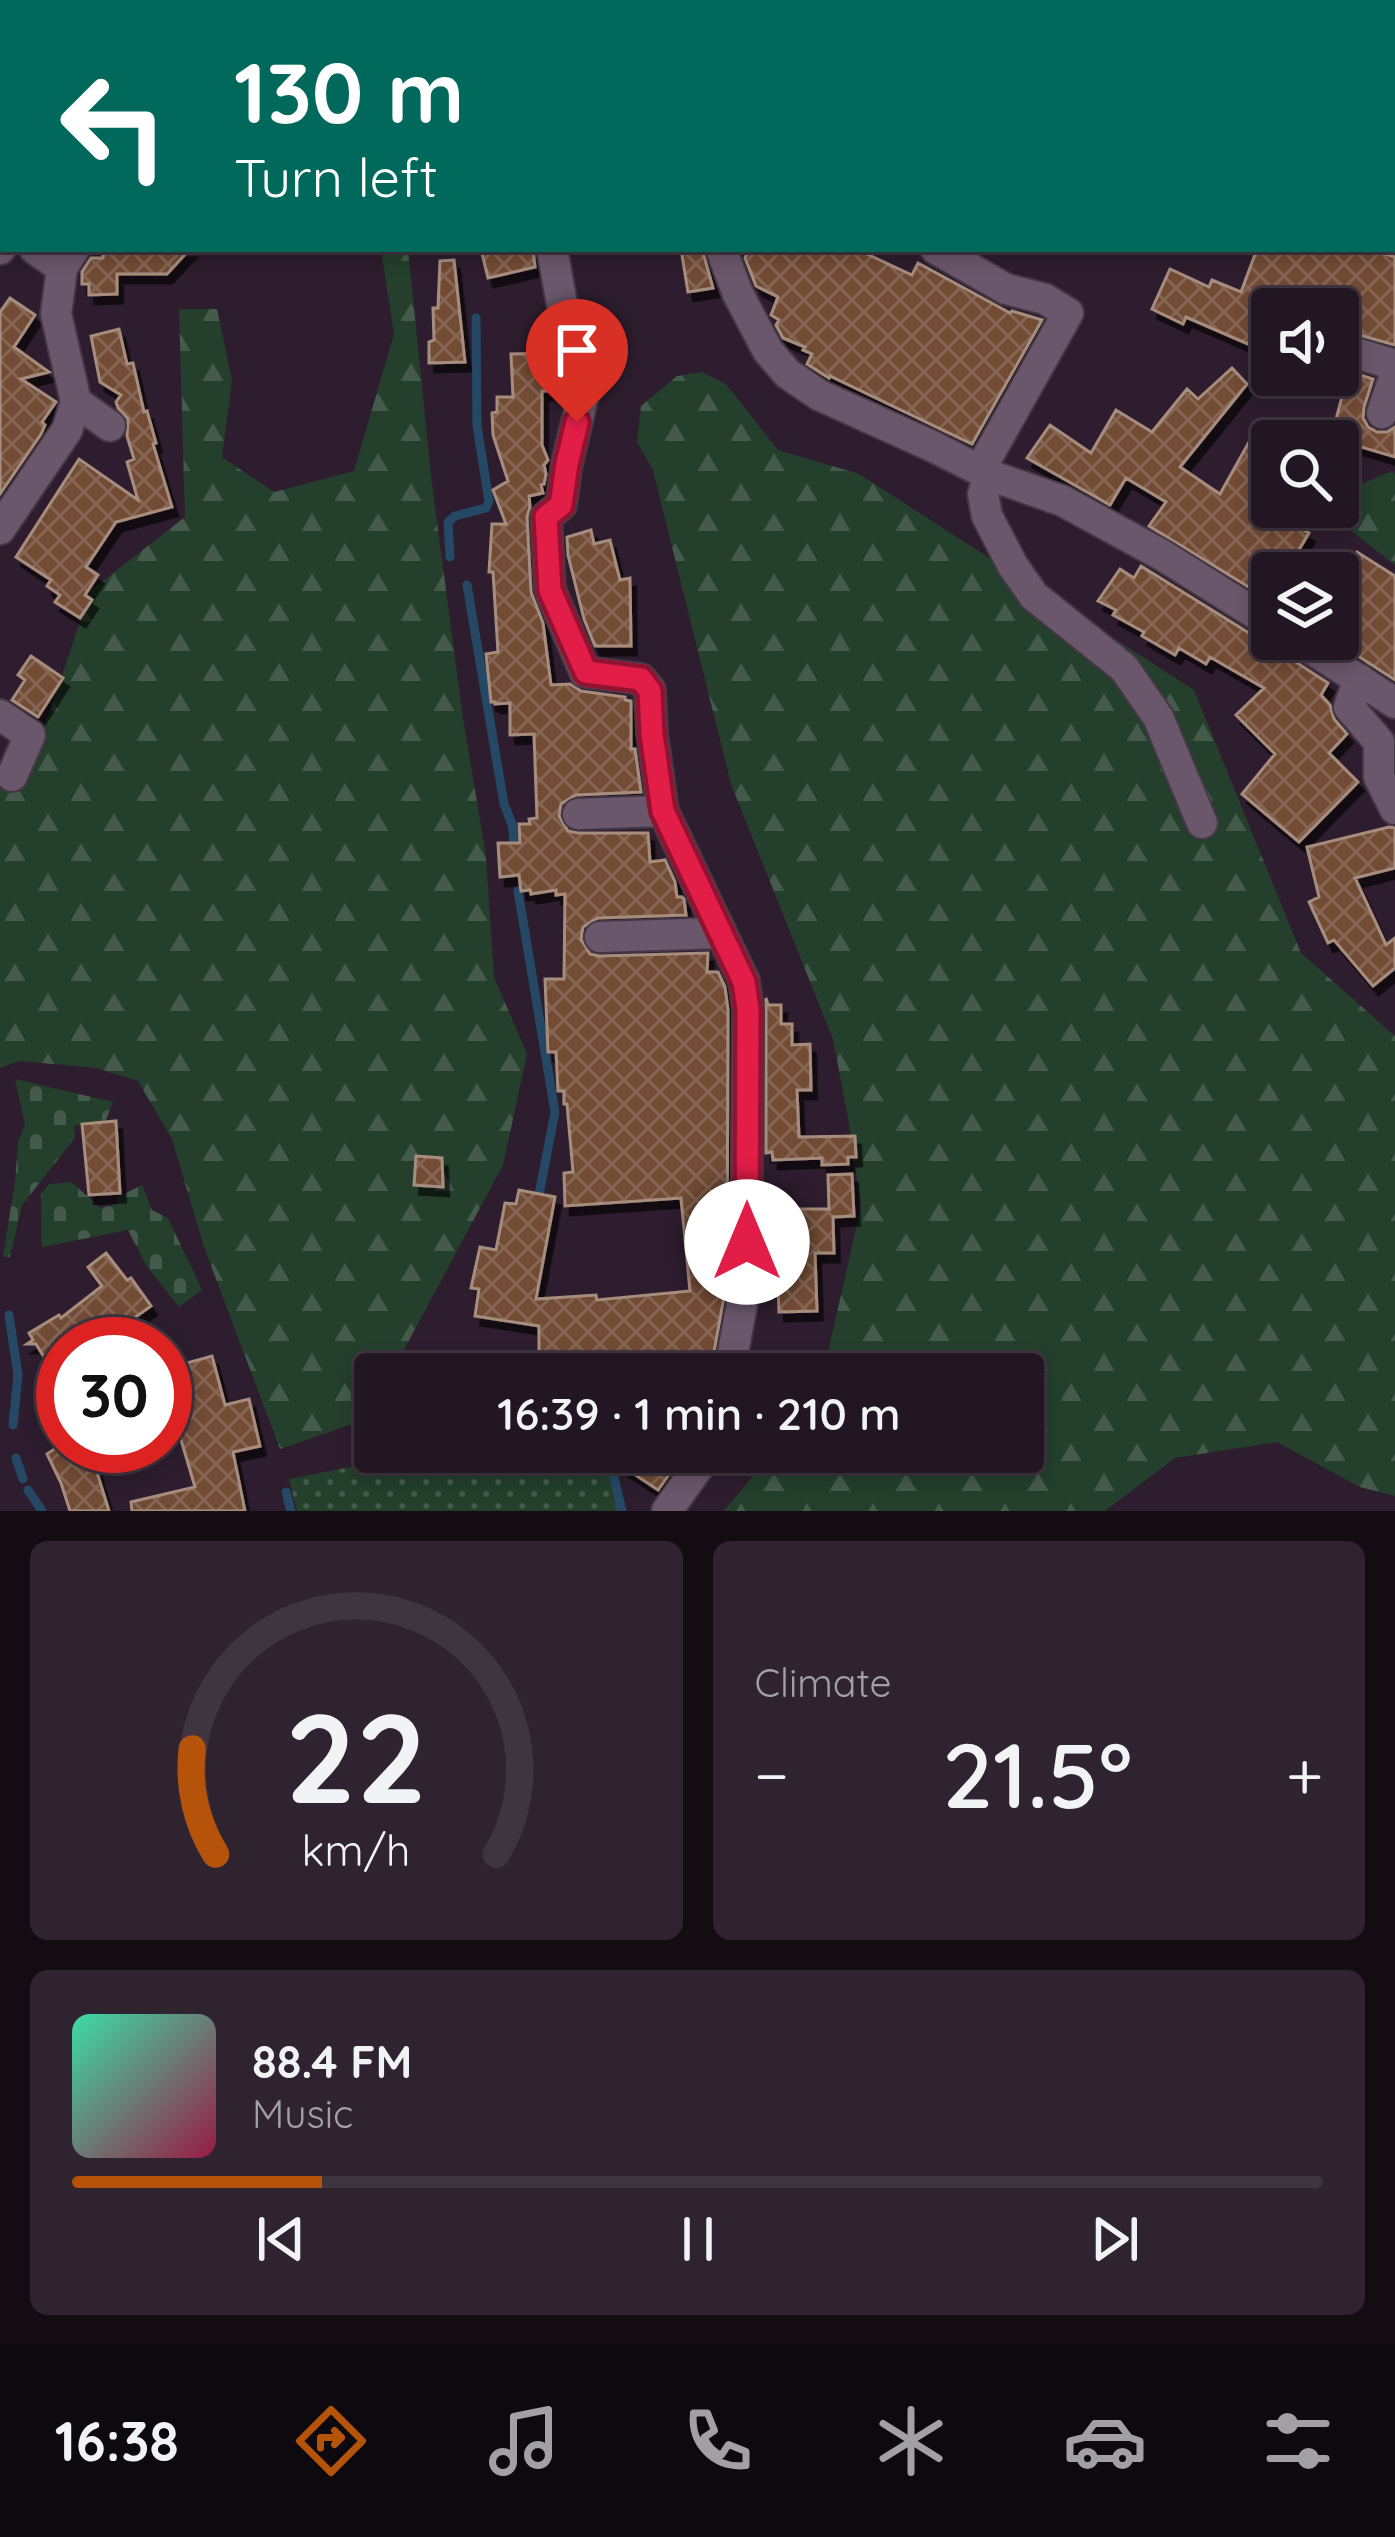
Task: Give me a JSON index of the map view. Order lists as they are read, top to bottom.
{
  "page": {
    "turn": ["130 m", "Turn left"],
    "limit": "30",
    "trip": "16:39 · 1 min · 210 m",
    "tile": "Climate",
    "heat": ["−", "21.5°", "+"],
    "song": ["88.4 FM", "Music"],
    "tabs": "16:38",
    "gauge": ["22", "km/h"]
  }
}
